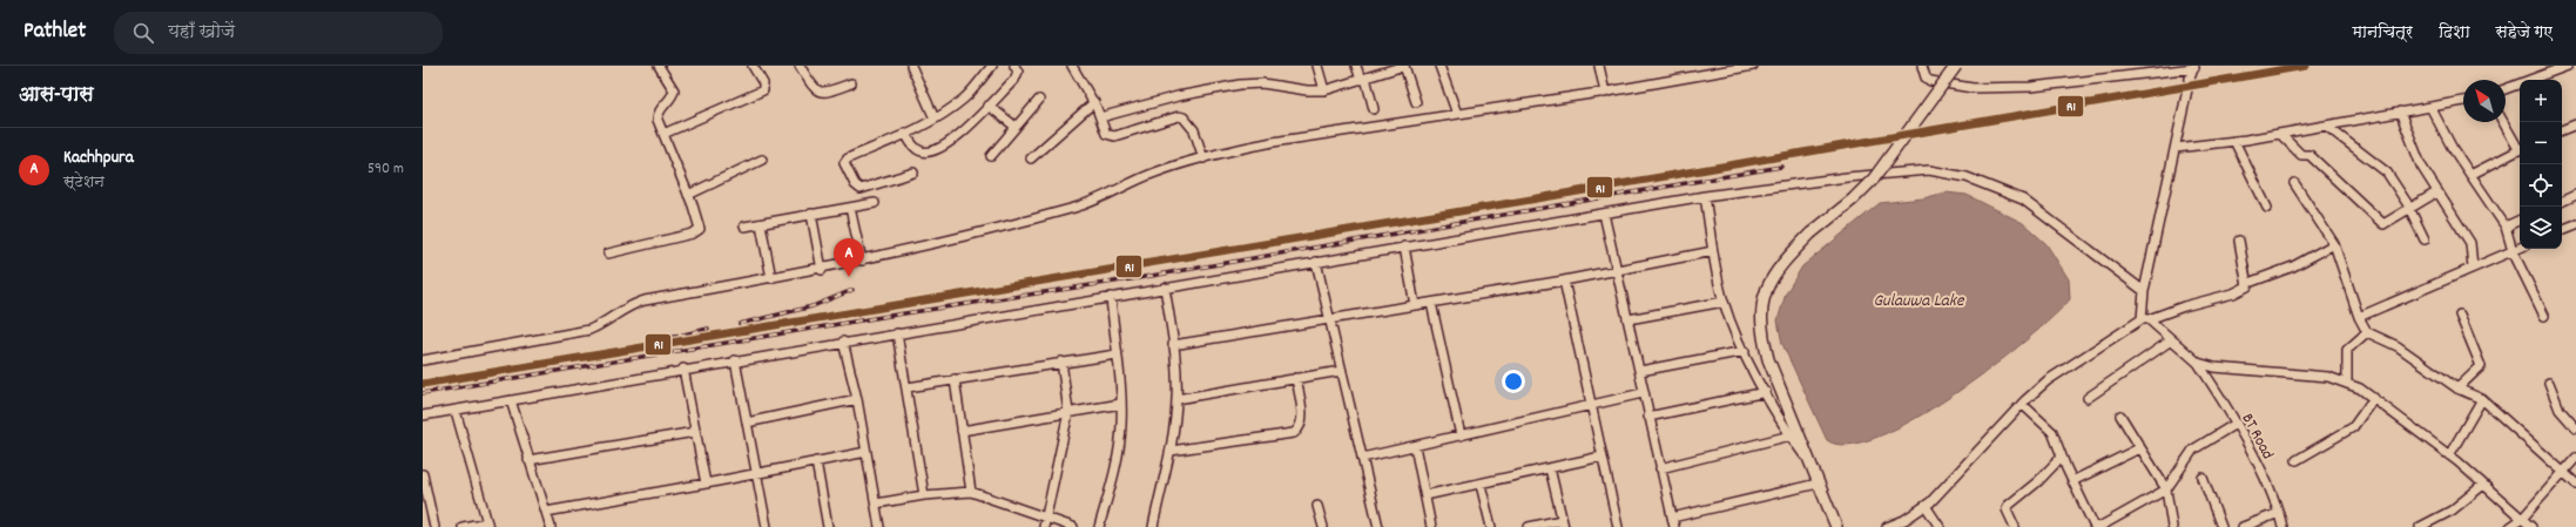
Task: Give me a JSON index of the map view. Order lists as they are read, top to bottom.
{
  "streets": {
    "street": ["BT Road"]
  },
  "water": ["Gulauwa Lake"],
  "lines": ["transit line R1"],
  "north": "top left",
  "page": {
    "header": "Pathlet",
    "search": "यहाँ खोजें",
    "nav": ["मानचित्र", "दिशा", "सहेजे गए"],
    "heading": "आस-पास",
    "map_buttons": ["+", "−"],
    "list": [
      {
        "mark": "A",
        "name": "Kachhpura",
        "note": "स्टेशन",
        "value": "590 m"
      }
    ],
    "pins": "A"
  }
}
